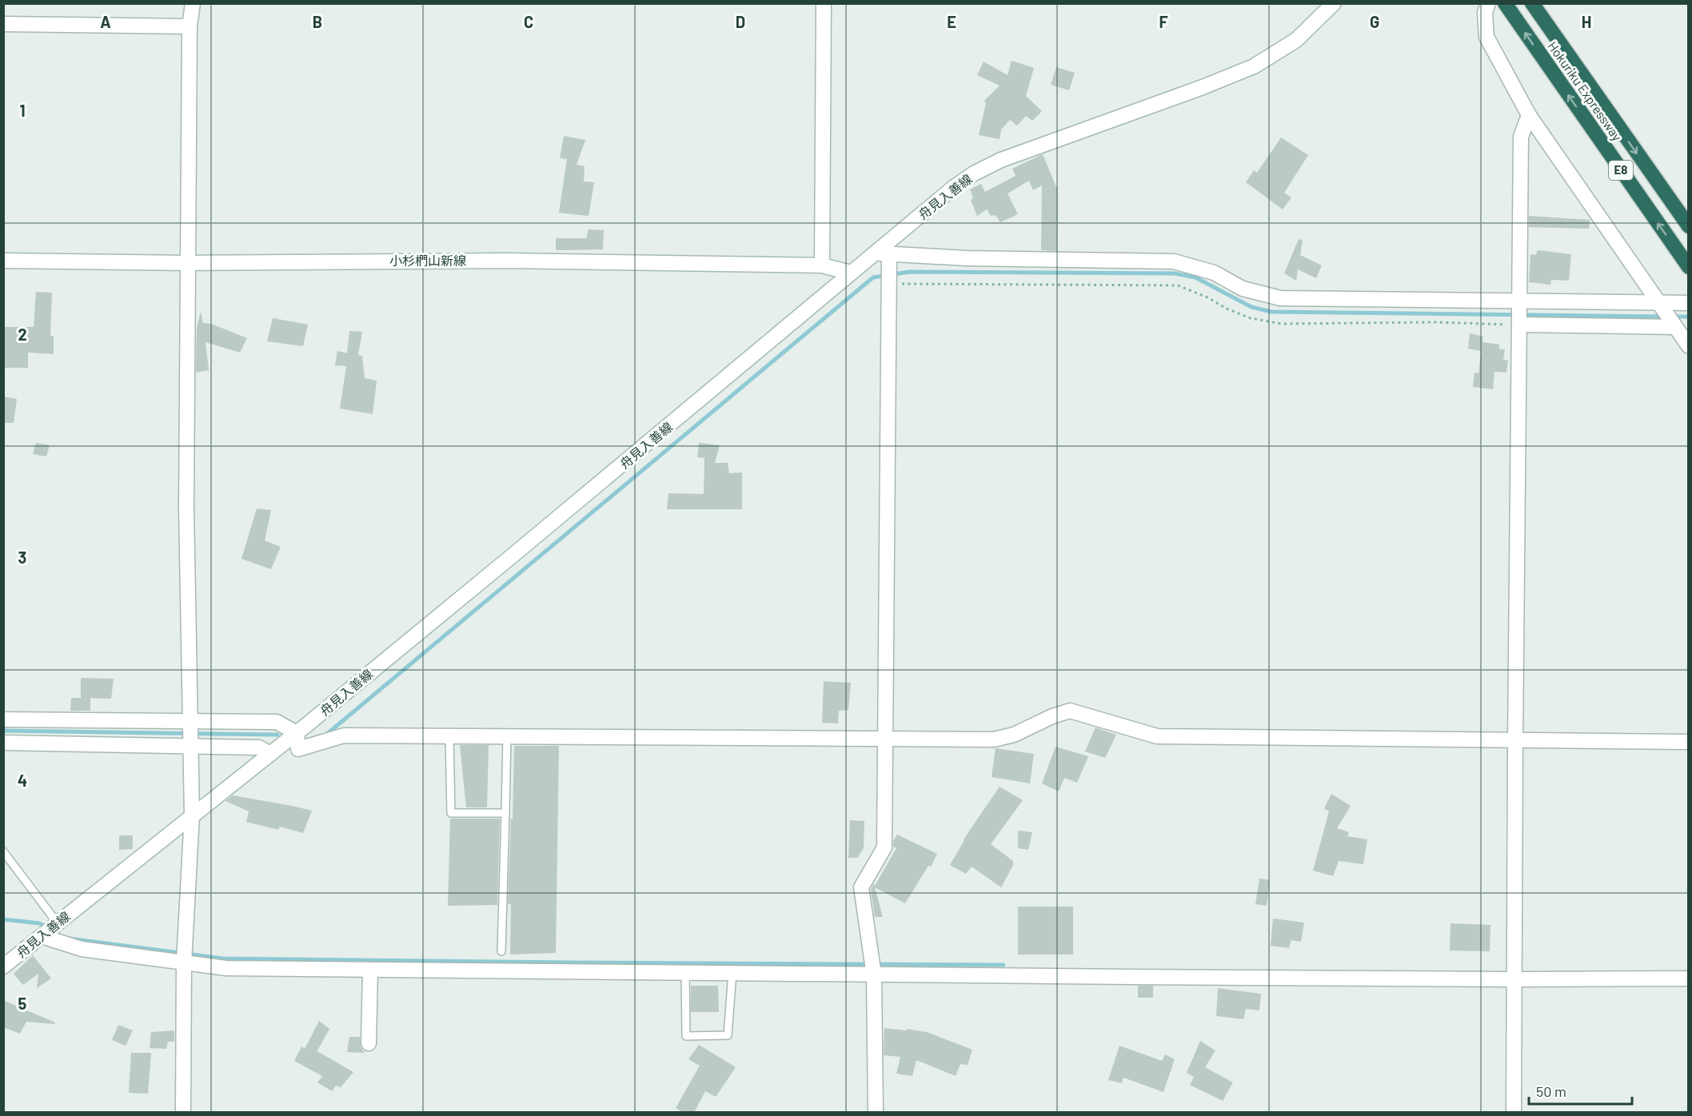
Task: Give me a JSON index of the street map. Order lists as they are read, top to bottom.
{
  "streets": {
    "highway": ["Hokuriku Expressway", "E8"],
    "street": ["舟見入善線", "小杉椚山新線"]
  },
  "crossings": [
    ["舟見入善線", "小杉椚山新線"]
  ],
  "scale_bar": "50 m",
  "grid": {
    "columns": [
      "A",
      "B",
      "C",
      "D",
      "E",
      "F",
      "G",
      "H"
    ],
    "rows": [
      "1",
      "2",
      "3",
      "4",
      "5"
    ]
  }
}
